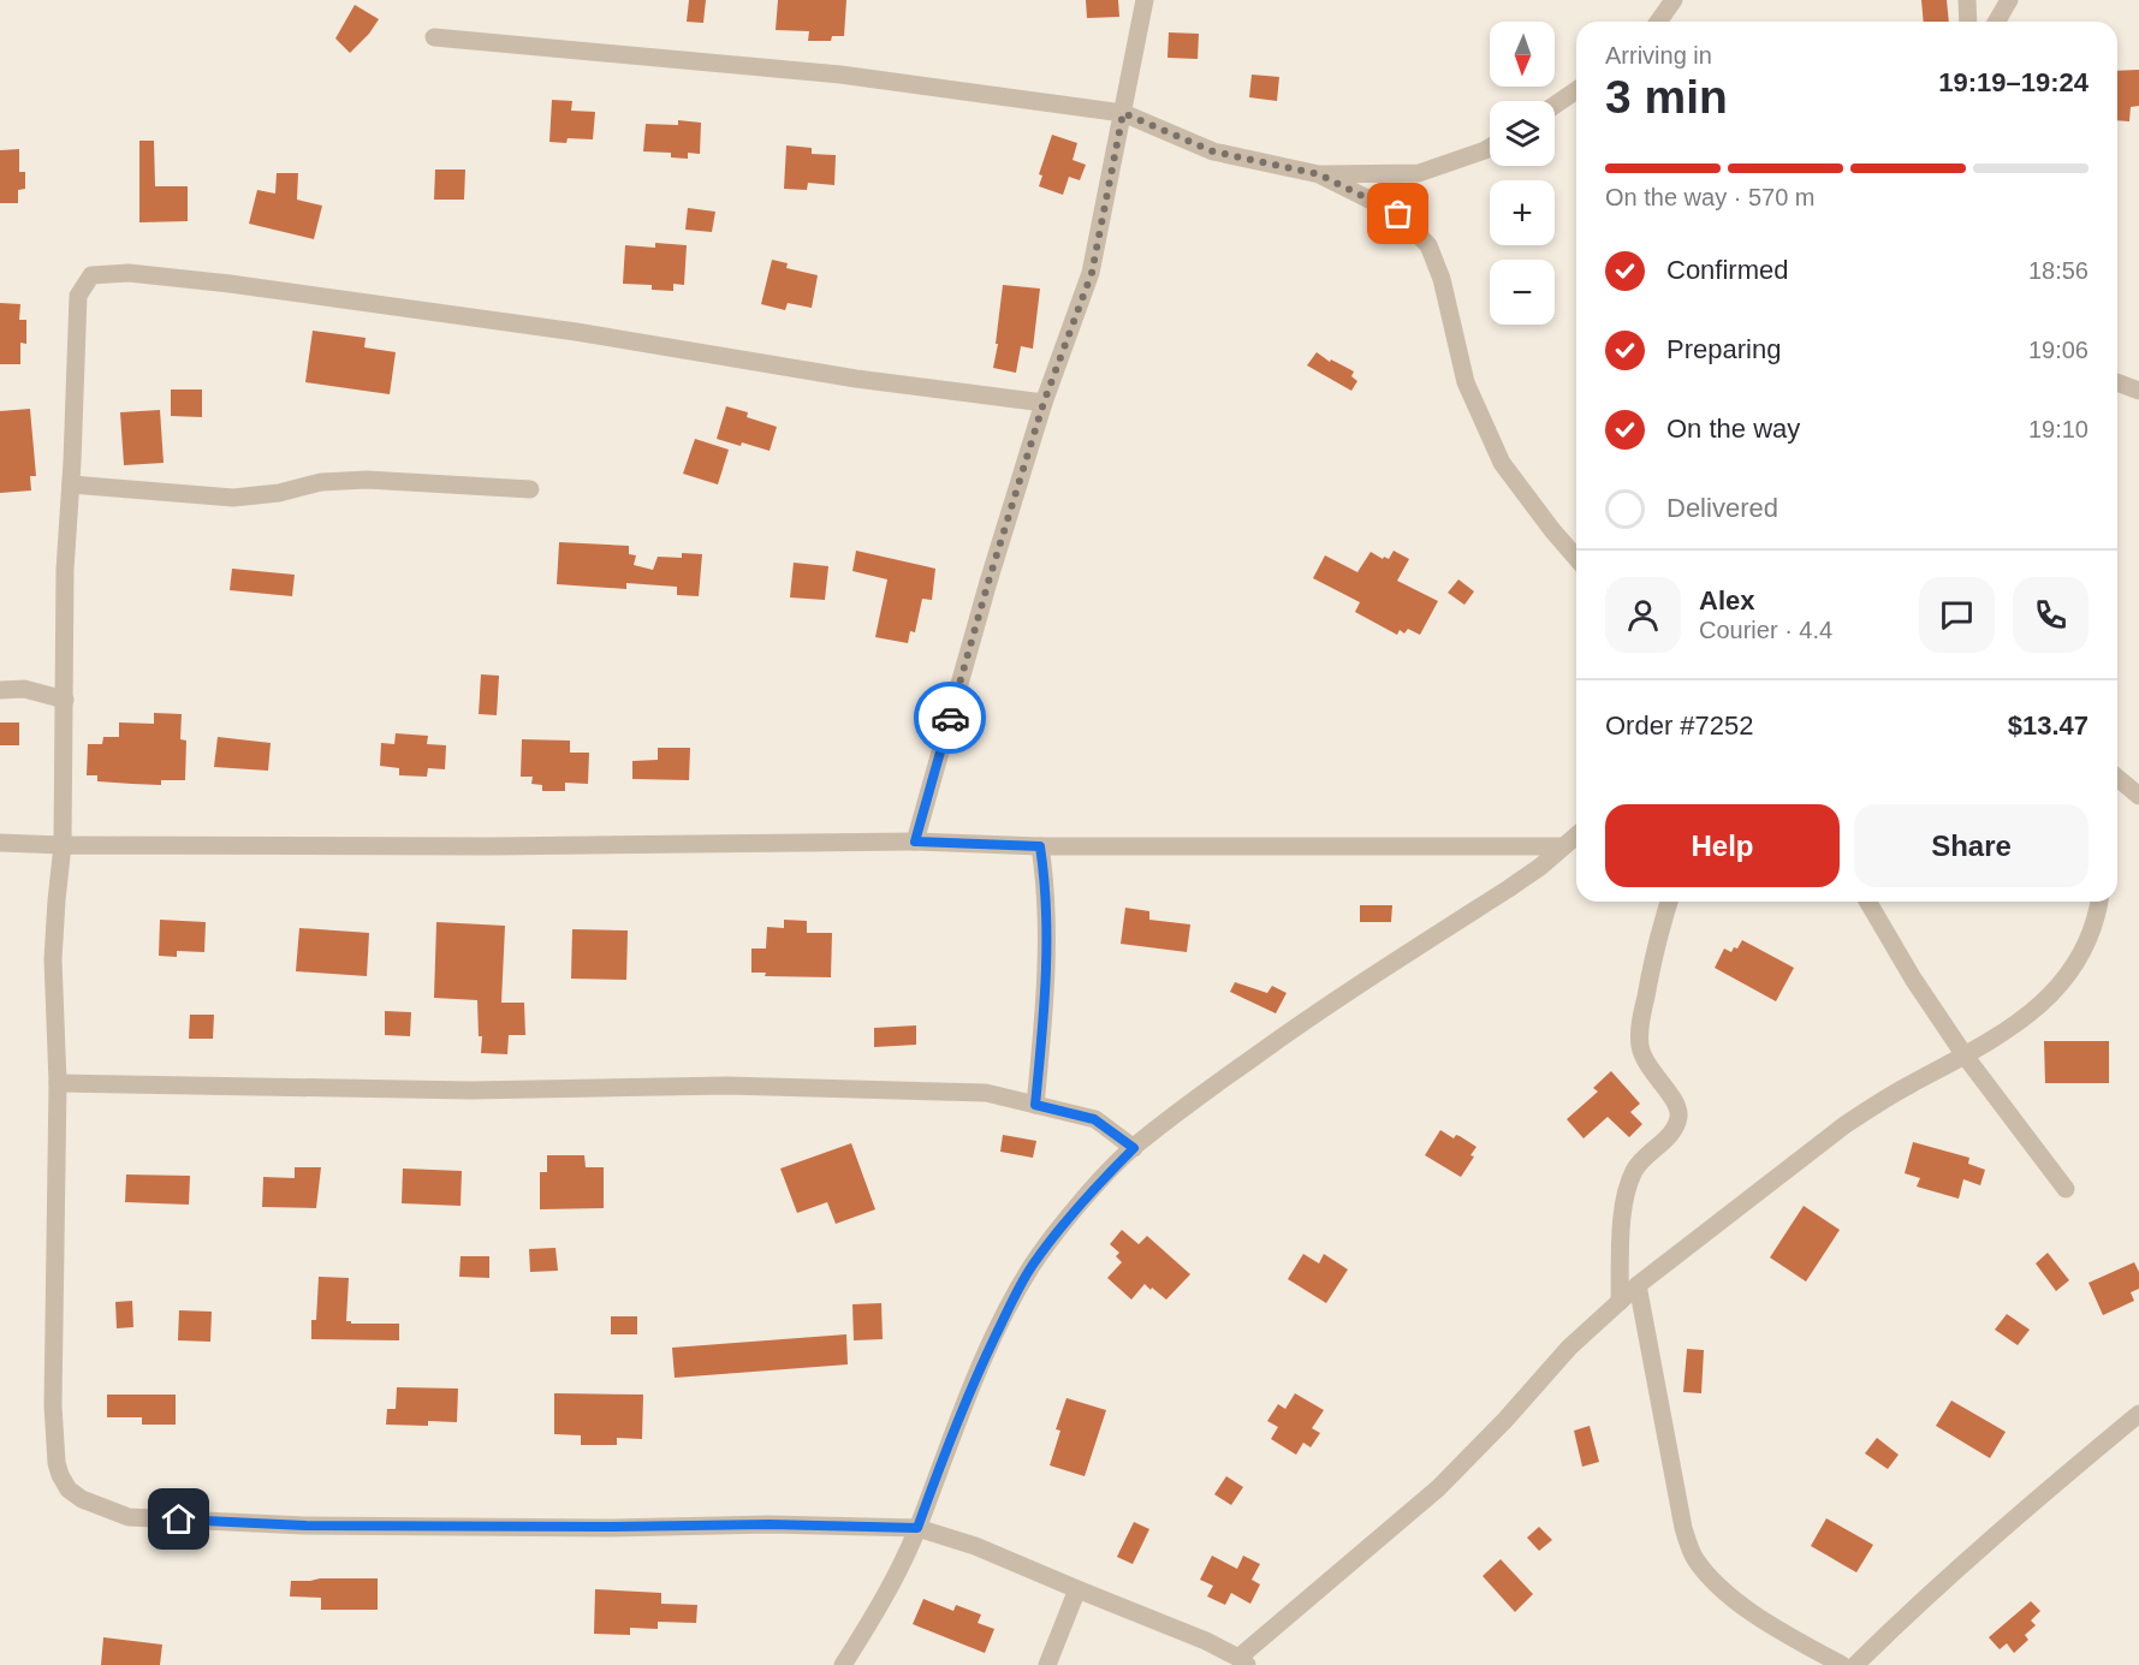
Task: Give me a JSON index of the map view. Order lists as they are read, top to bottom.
{
  "north": "bottom",
  "page": {
    "map_buttons": ["+", "−"],
    "heading": ["3 min", "Arriving in", "19:19–19:24"],
    "panel": [
      "Alex",
      "Courier · 4.4",
      "Order #7252",
      "$13.47"
    ],
    "bar": "On the way · 570 m",
    "list": [
      ["Confirmed", "18:56"],
      ["Preparing", "19:06"],
      ["On the way", "19:10"],
      "Delivered"
    ],
    "buttons": ["Help", "Share"]
  }
}
